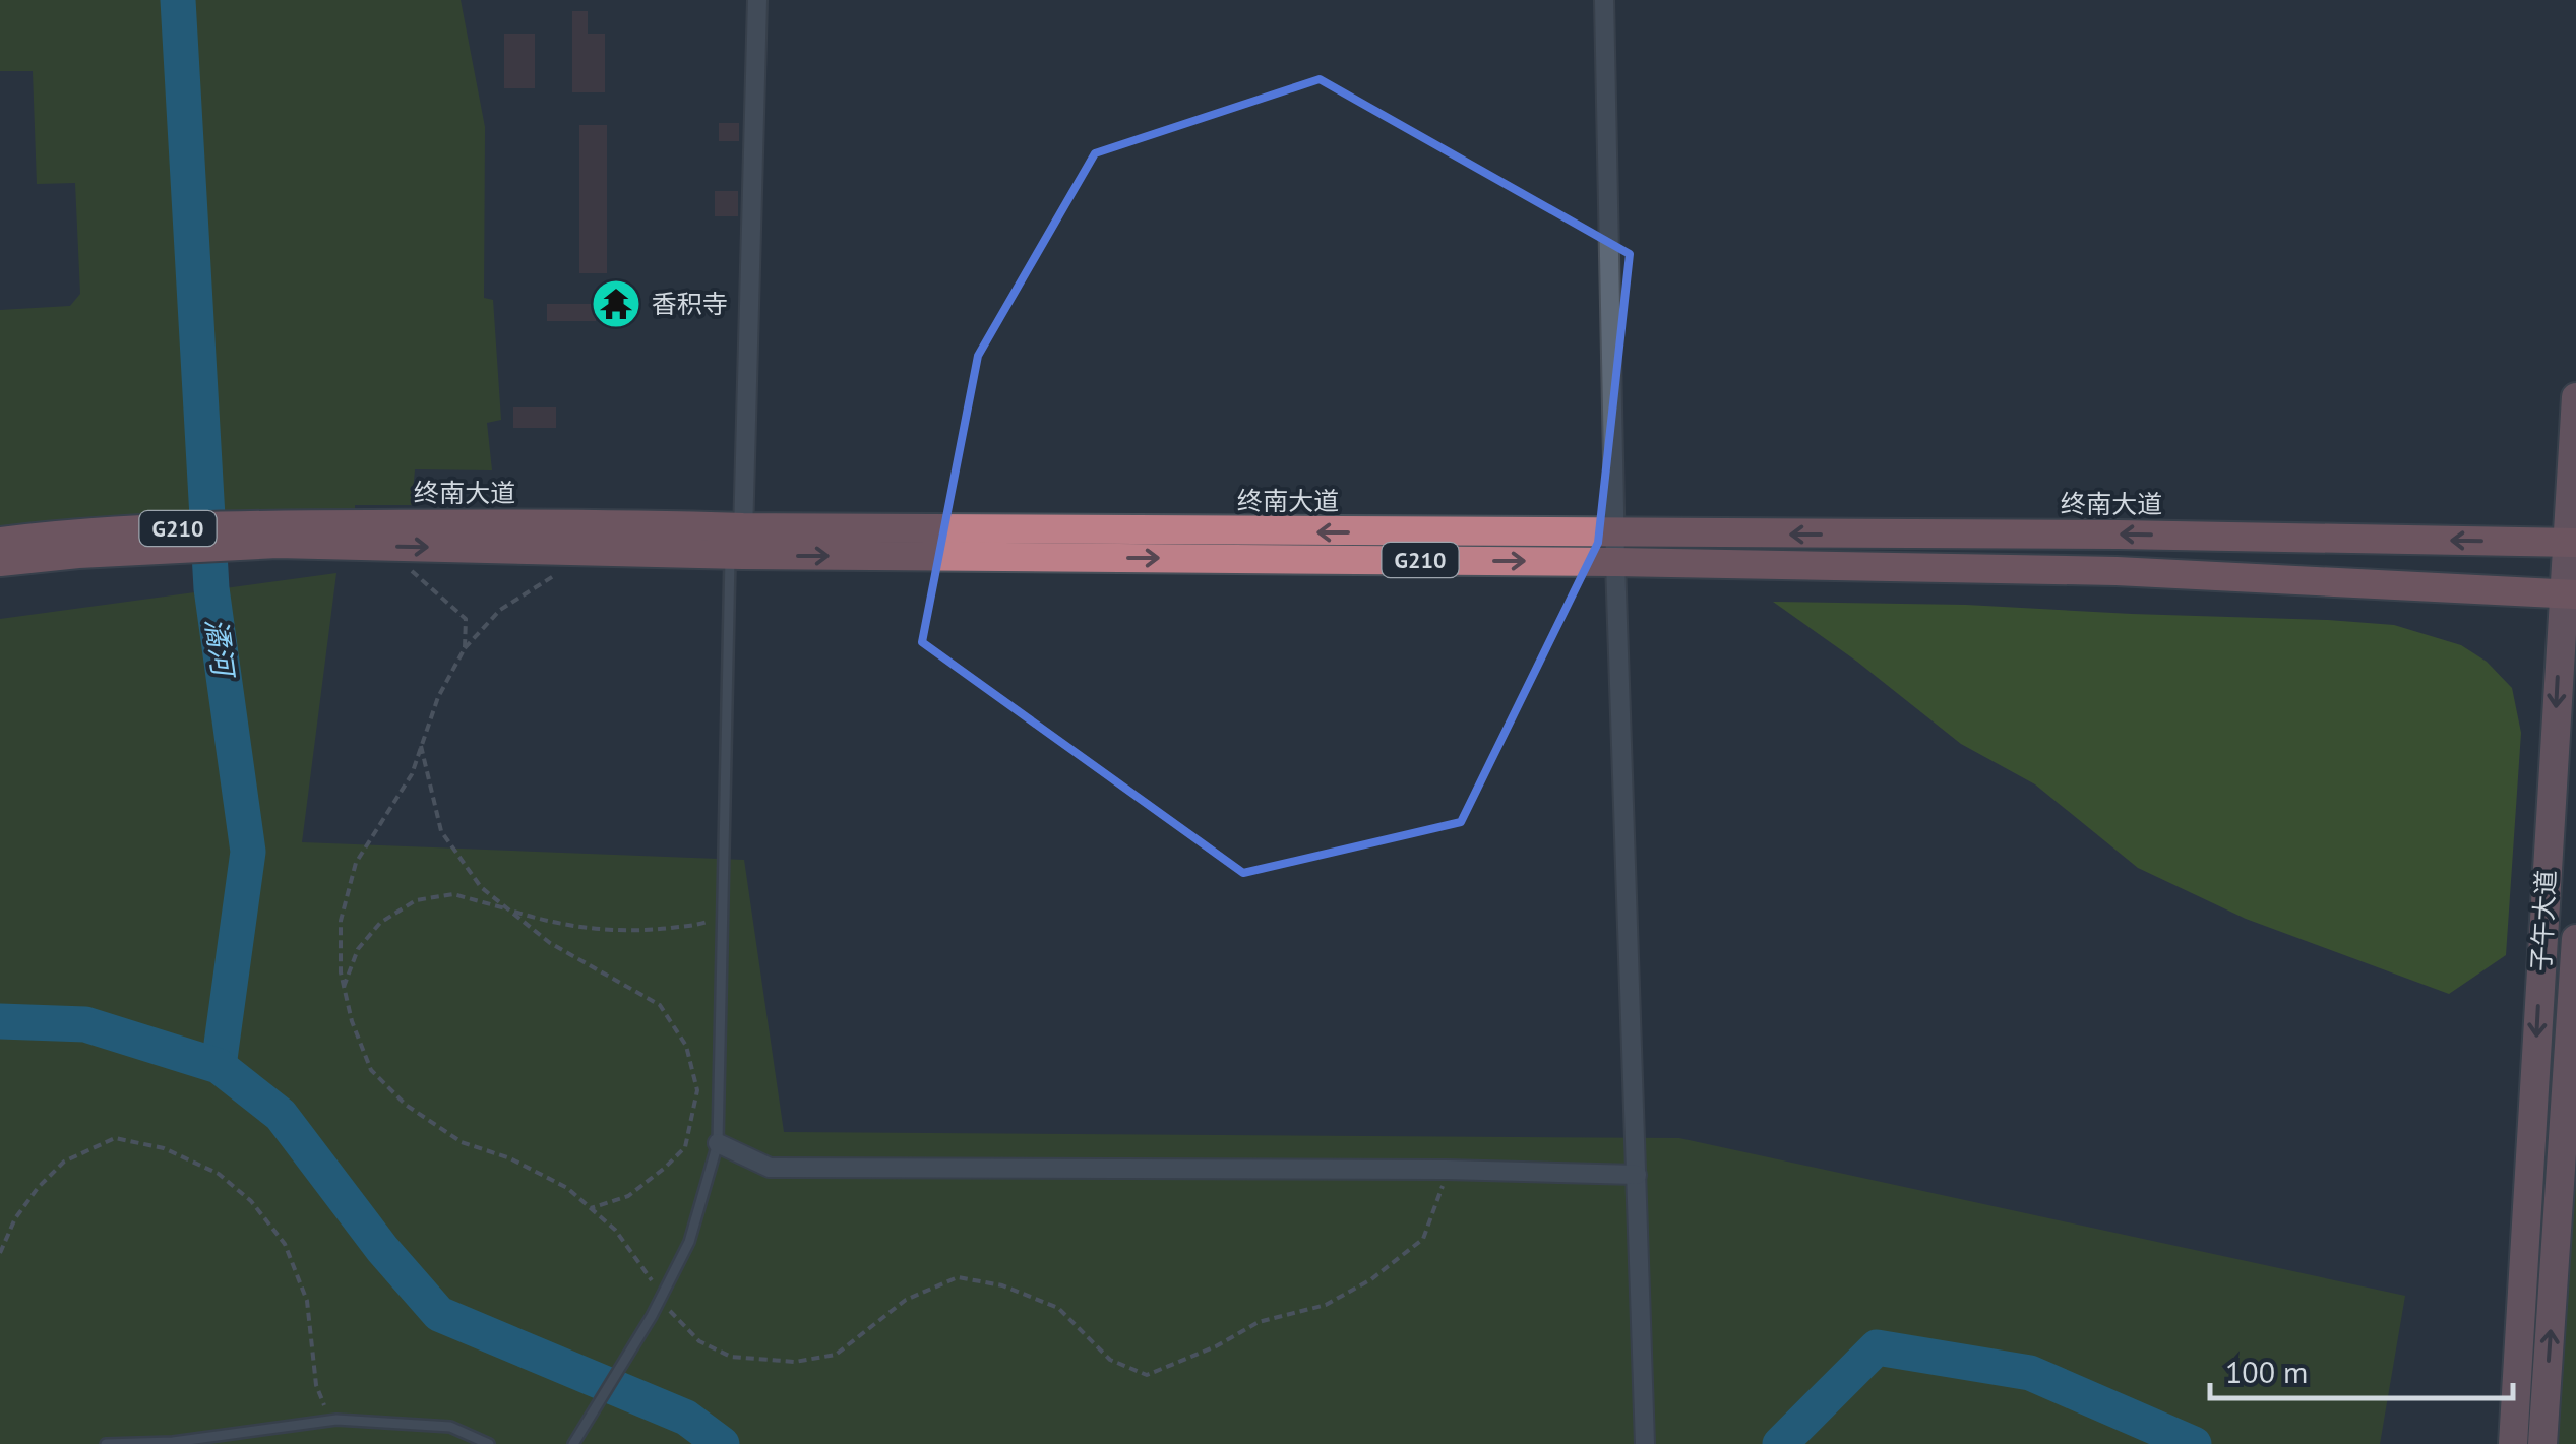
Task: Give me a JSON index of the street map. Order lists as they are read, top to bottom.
{
  "streets": {
    "highway": ["终南大道", "G210"],
    "main road": ["子午大道"]
  },
  "crossings": [
    ["终南大道", "子午大道"]
  ],
  "water": ["潏河"],
  "places": {
    "temple": ["香积寺"]
  },
  "scale_bar": "100 m"
}
